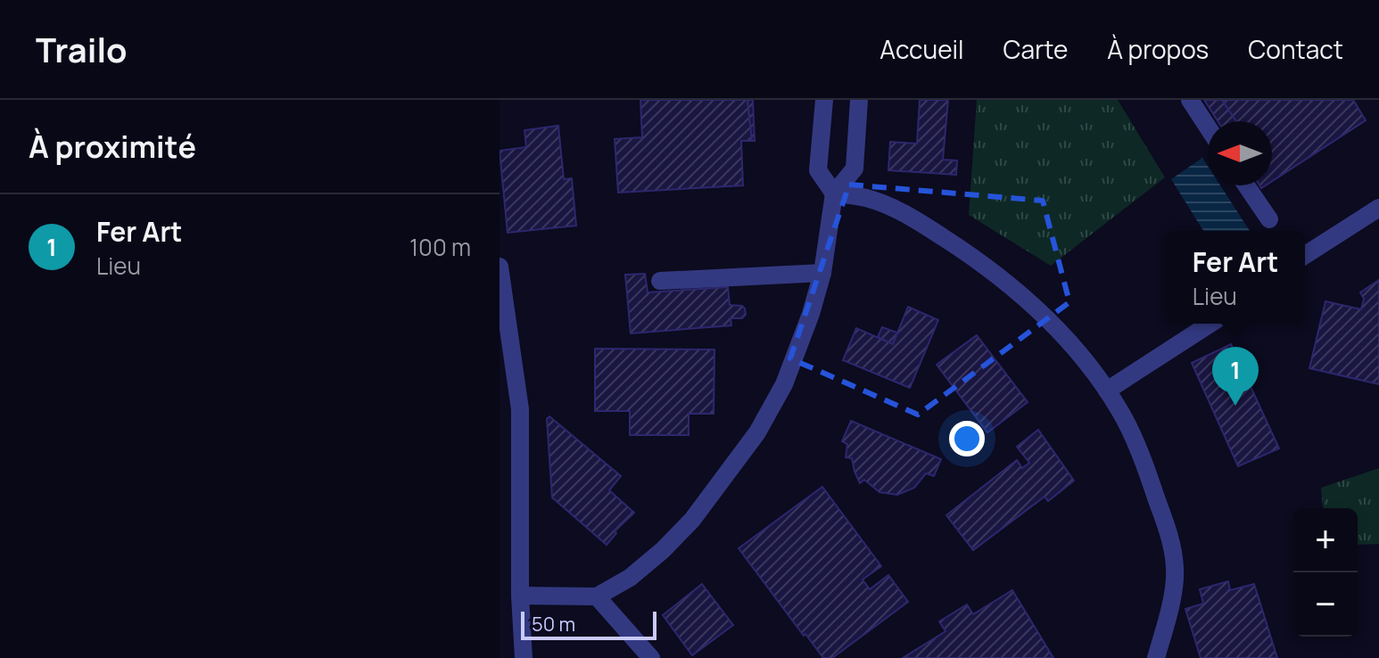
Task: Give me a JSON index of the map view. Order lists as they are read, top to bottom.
{
  "scale_bar": "50 m",
  "north": "left",
  "page": {
    "header": "Trailo",
    "nav": [
      "Accueil",
      "Carte",
      "À propos",
      "Contact"
    ],
    "heading": "À proximité",
    "list": [
      {
        "mark": "1",
        "name": "Fer Art",
        "note": "Lieu",
        "value": "100 m"
      }
    ],
    "popup": ["Fer Art", "Lieu"],
    "pins": "1",
    "map_buttons": ["+", "−"],
    "scale": "50 m"
  }
}
